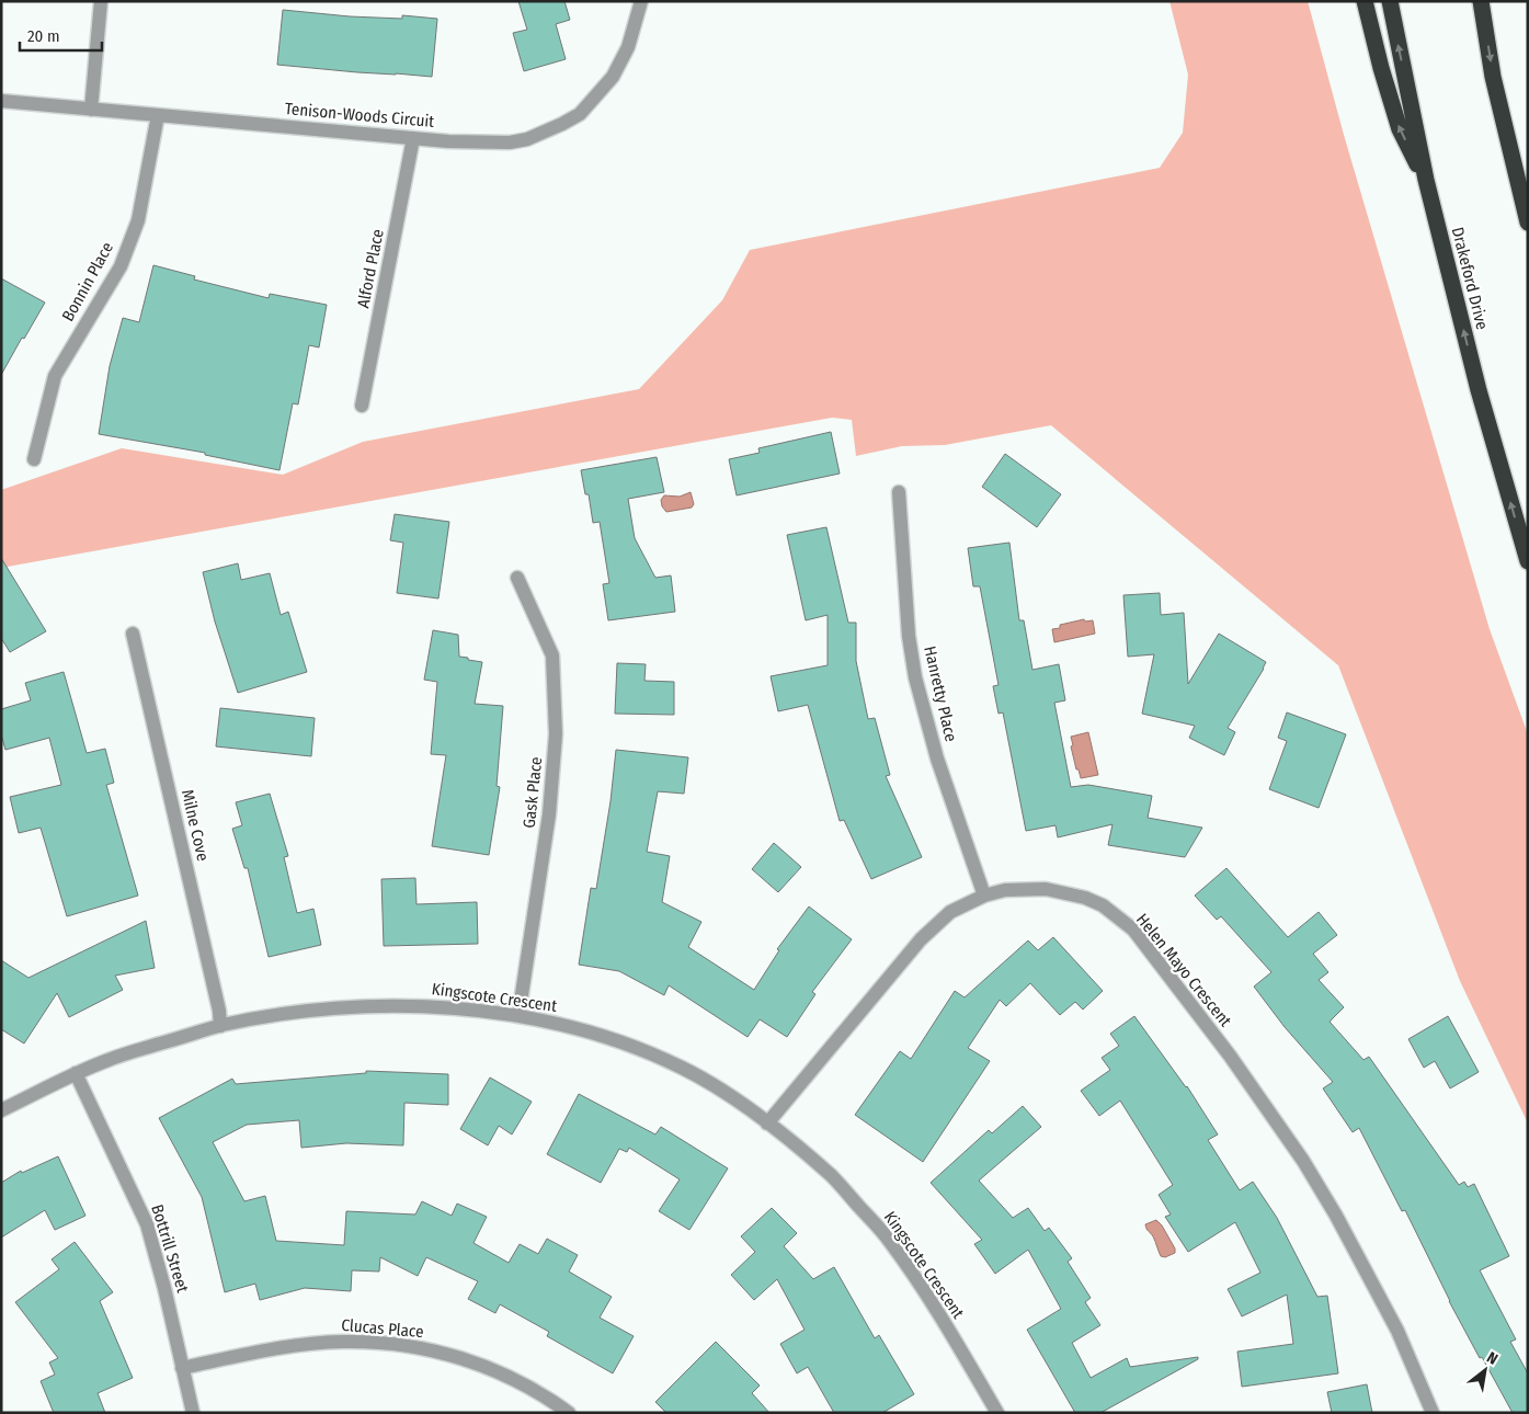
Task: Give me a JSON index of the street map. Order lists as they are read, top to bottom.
{
  "streets": {
    "highway": ["Drakeford Drive"],
    "street": [
      "Tenison-Woods Circuit",
      "Alford Place",
      "Bonnin Place",
      "Hanretty Place",
      "Gask Place",
      "Milne Cove",
      "Helen Mayo Crescent",
      "Kingscote Crescent",
      "Bottrill Street",
      "Clucas Place"
    ]
  },
  "crossings": [
    ["Tenison-Woods Circuit", "Alford Place"],
    ["Tenison-Woods Circuit", "Bonnin Place"],
    ["Hanretty Place", "Helen Mayo Crescent"],
    ["Gask Place", "Kingscote Crescent"],
    ["Milne Cove", "Kingscote Crescent"],
    ["Helen Mayo Crescent", "Kingscote Crescent"],
    ["Kingscote Crescent", "Bottrill Street"],
    ["Bottrill Street", "Clucas Place"]
  ],
  "scale_bar": "20 m",
  "north": "top right"
}
